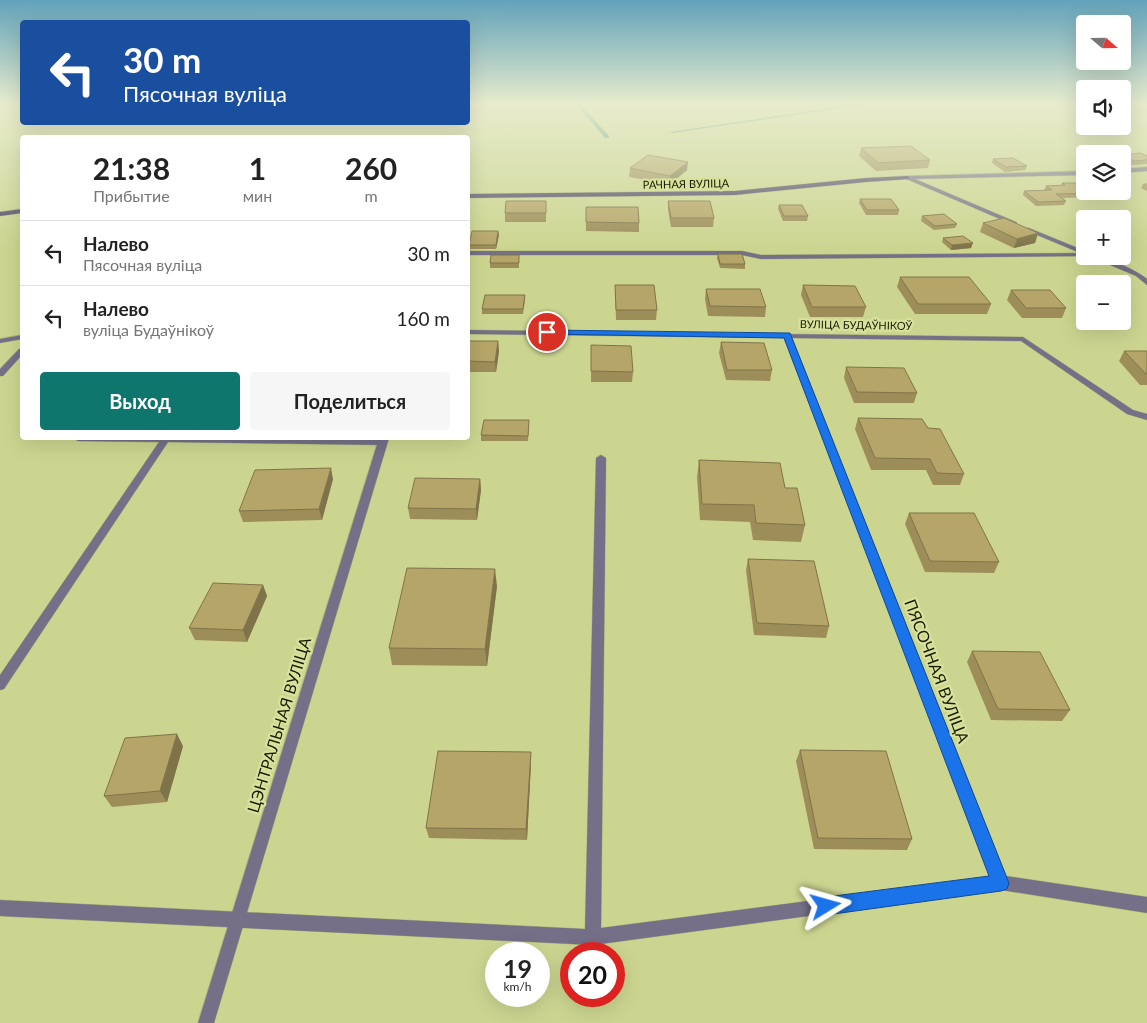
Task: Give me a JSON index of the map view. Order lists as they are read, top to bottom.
{
  "streets": {
    "street": [
      "РАЧНАЯ ВУЛІЦА",
      "ВУЛІЦА БУДАЎНІКОЎ",
      "ПЯСОЧНАЯ ВУЛІЦА",
      "ЦЭНТРАЛЬНАЯ ВУЛІЦА"
    ]
  },
  "crossings": [
    ["ВУЛІЦА БУДАЎНІКОЎ", "ПЯСОЧНАЯ ВУЛІЦА"]
  ],
  "north": "right",
  "page": {
    "map_buttons": ["+", "−"],
    "turn": ["30 m", "Пясочная вуліца"],
    "eta": [
      "21:38",
      "Прибытие",
      "1",
      "мин",
      "260",
      "m"
    ],
    "list": [
      {
        "name": "Налево",
        "note": "Пясочная вуліца",
        "value": "30 m"
      },
      {
        "name": "Налево",
        "note": "вуліца Будаўнікоў",
        "value": "160 m"
      }
    ],
    "buttons": ["Выход", "Поделиться"],
    "speed": "19 km/h",
    "limit": "20"
  }
}
